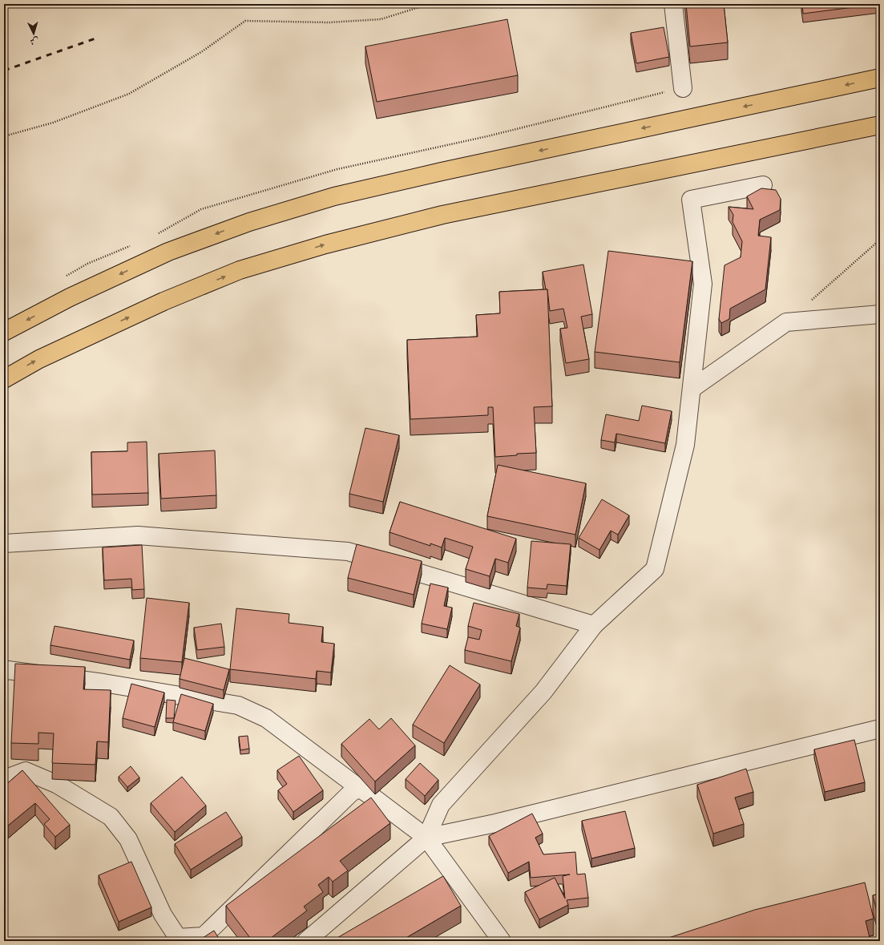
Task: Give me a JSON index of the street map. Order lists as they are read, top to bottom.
{
  "north": "bottom"
}
